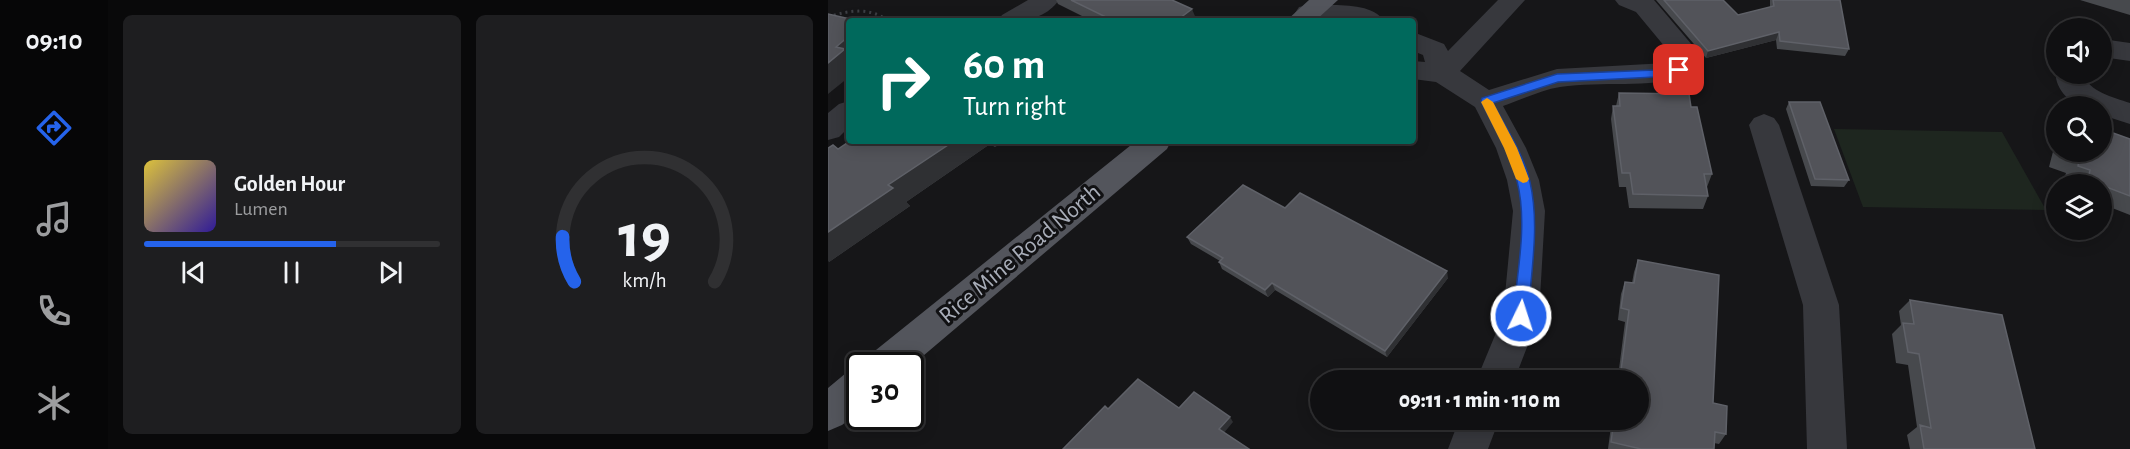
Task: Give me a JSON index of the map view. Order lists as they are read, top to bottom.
{
  "streets": {
    "main road": ["Rice Mine Road North"]
  },
  "page": {
    "tabs": "09:10",
    "turn": ["60 m", "Turn right"],
    "song": ["Golden Hour", "Lumen"],
    "limit": "30",
    "trip": "09:11 · 1 min · 110 m",
    "gauge": ["19", "km/h"]
  }
}
